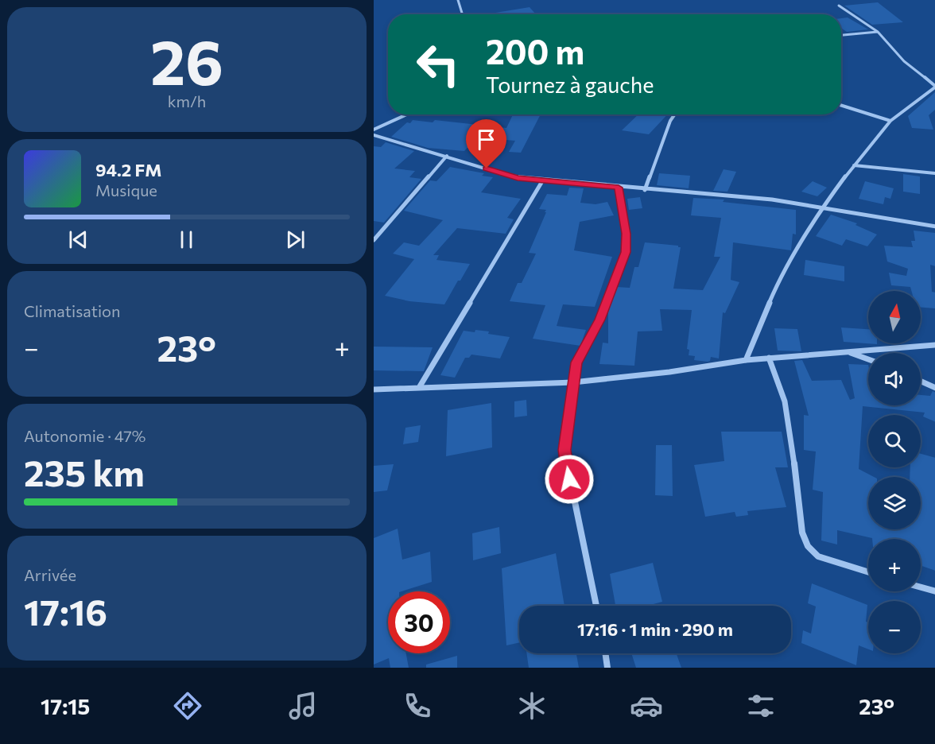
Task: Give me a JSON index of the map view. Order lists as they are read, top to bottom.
{
  "north": "top",
  "page": {
    "tile": [
      ["26", "km/h"],
      "Climatisation",
      ["Autonomie · 47%", "235 km"],
      ["Arrivée", "17:16"]
    ],
    "turn": ["200 m", "Tournez à gauche"],
    "song": ["94.2 FM", "Musique"],
    "map_buttons": ["+", "−"],
    "heat": ["−", "23°", "+"],
    "limit": "30",
    "trip": "17:16 · 1 min · 290 m",
    "tabs": ["17:15", "23°"]
  }
}
